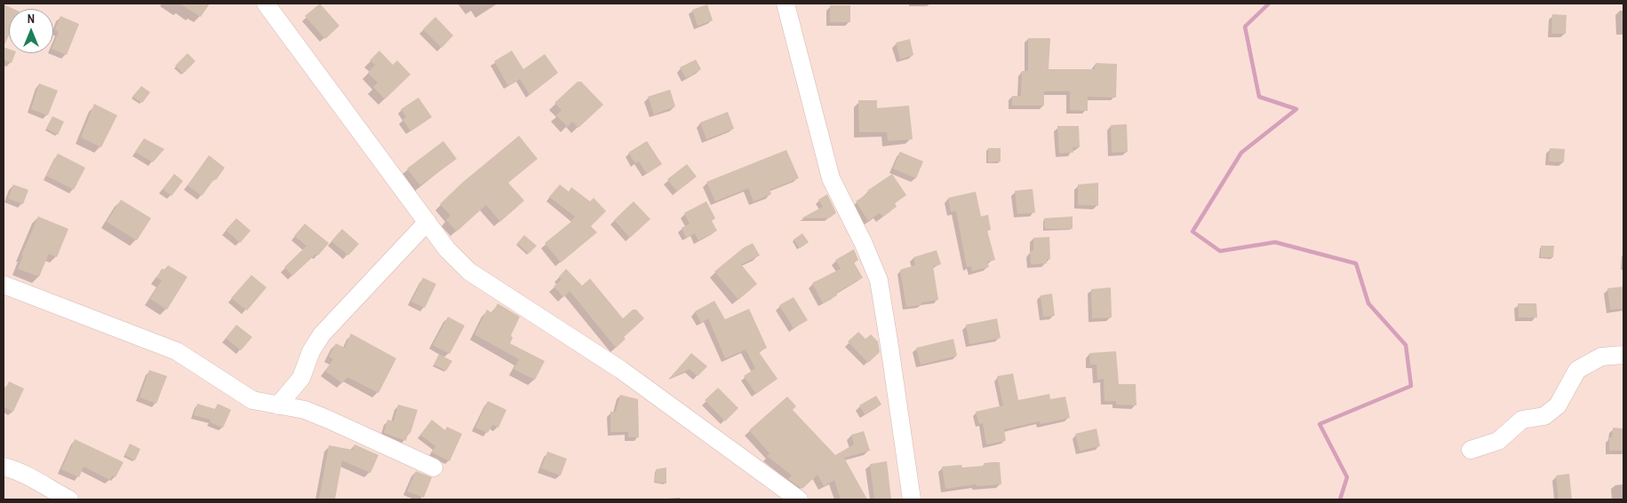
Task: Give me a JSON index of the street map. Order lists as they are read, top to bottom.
{
  "north": "top"
}
